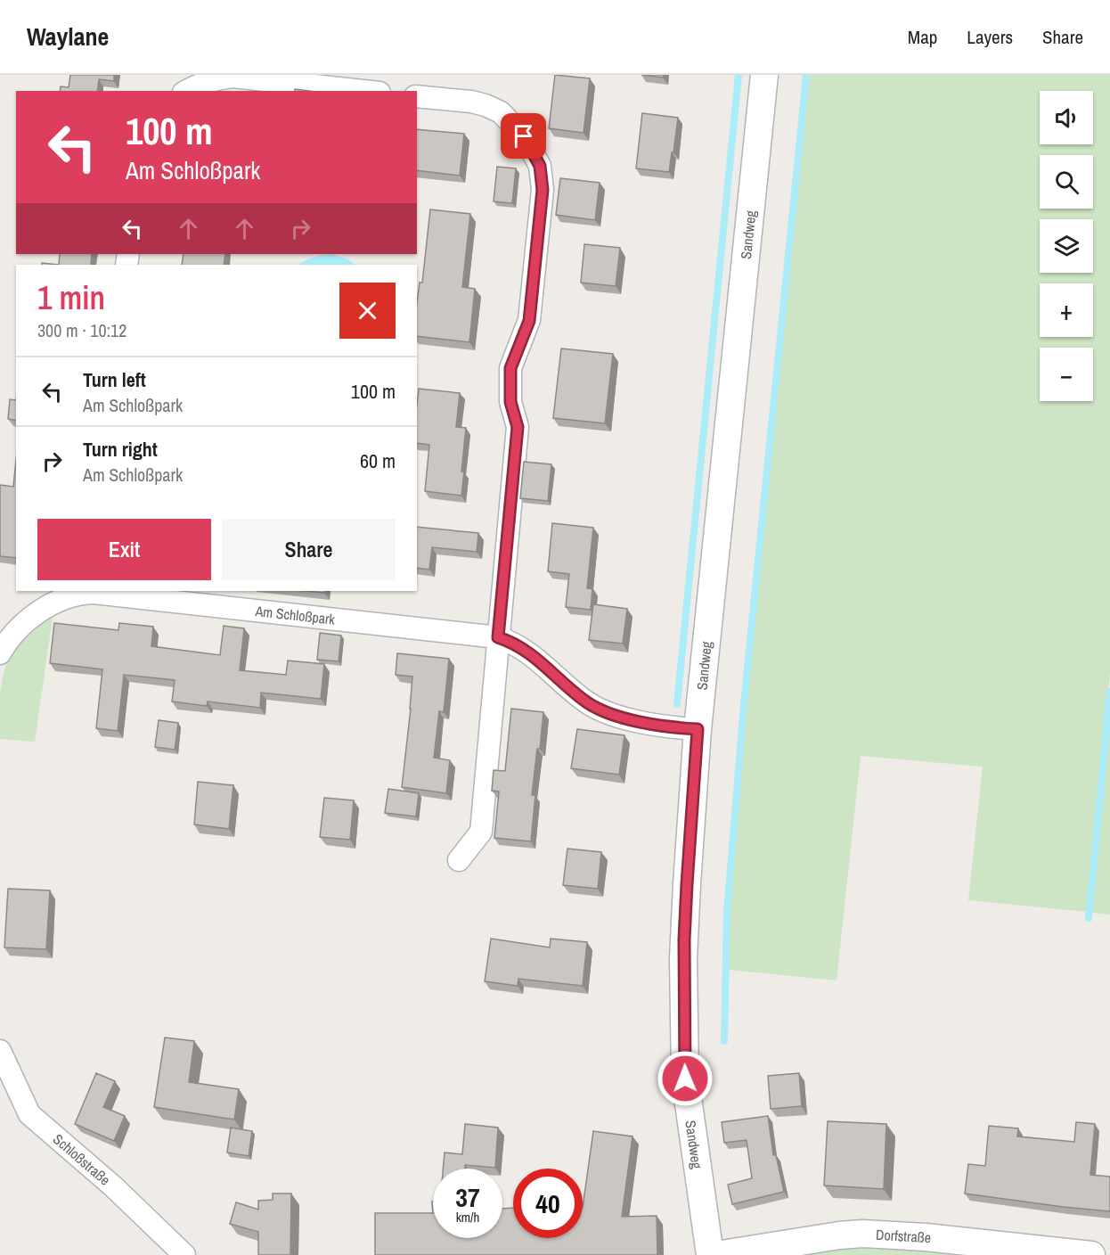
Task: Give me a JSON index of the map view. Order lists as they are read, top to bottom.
{
  "streets": {
    "street": [
      "Sandweg",
      "Am Schloßpark",
      "Schloßstraße",
      "Dorfstraße"
    ]
  },
  "crossings": [
    ["Sandweg", "Am Schloßpark"]
  ],
  "page": {
    "header": "Waylane",
    "nav": ["Map", "Layers", "Share"],
    "map_buttons": ["+", "−"],
    "turn": ["100 m", "Am Schloßpark"],
    "heading": ["1 min", "300 m · 10:12"],
    "list": [
      {
        "name": "Turn left",
        "note": "Am Schloßpark",
        "value": "100 m"
      },
      {
        "name": "Turn right",
        "note": "Am Schloßpark",
        "value": "60 m"
      }
    ],
    "buttons": ["Exit", "Share"],
    "speed": "37 km/h",
    "limit": "40"
  }
}
